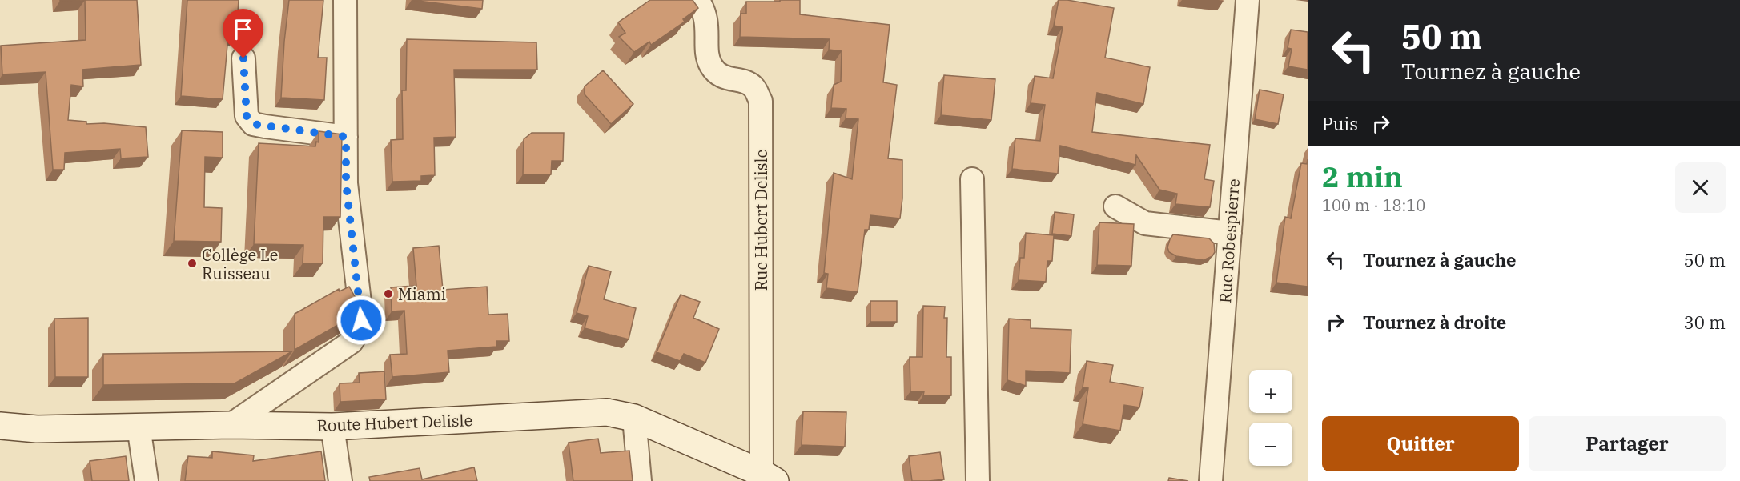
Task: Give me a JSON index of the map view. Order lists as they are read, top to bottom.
{
  "streets": {
    "main road": ["Route Hubert Delisle"],
    "street": ["Rue Hubert Delisle", "Rue Robespierre"]
  },
  "crossings": [
    ["Rue Hubert Delisle", "Route Hubert Delisle"]
  ],
  "places": ["Collège Le Ruisseau", "Miami"],
  "page": {
    "turn": ["50 m", "Tournez à gauche"],
    "then": "Puis",
    "heading": ["2 min", "100 m · 18:10"],
    "list": [
      {
        "name": "Tournez à gauche",
        "value": "50 m"
      },
      {
        "name": "Tournez à droite",
        "value": "30 m"
      }
    ],
    "map_buttons": ["+", "−"],
    "buttons": ["Quitter", "Partager"]
  }
}
